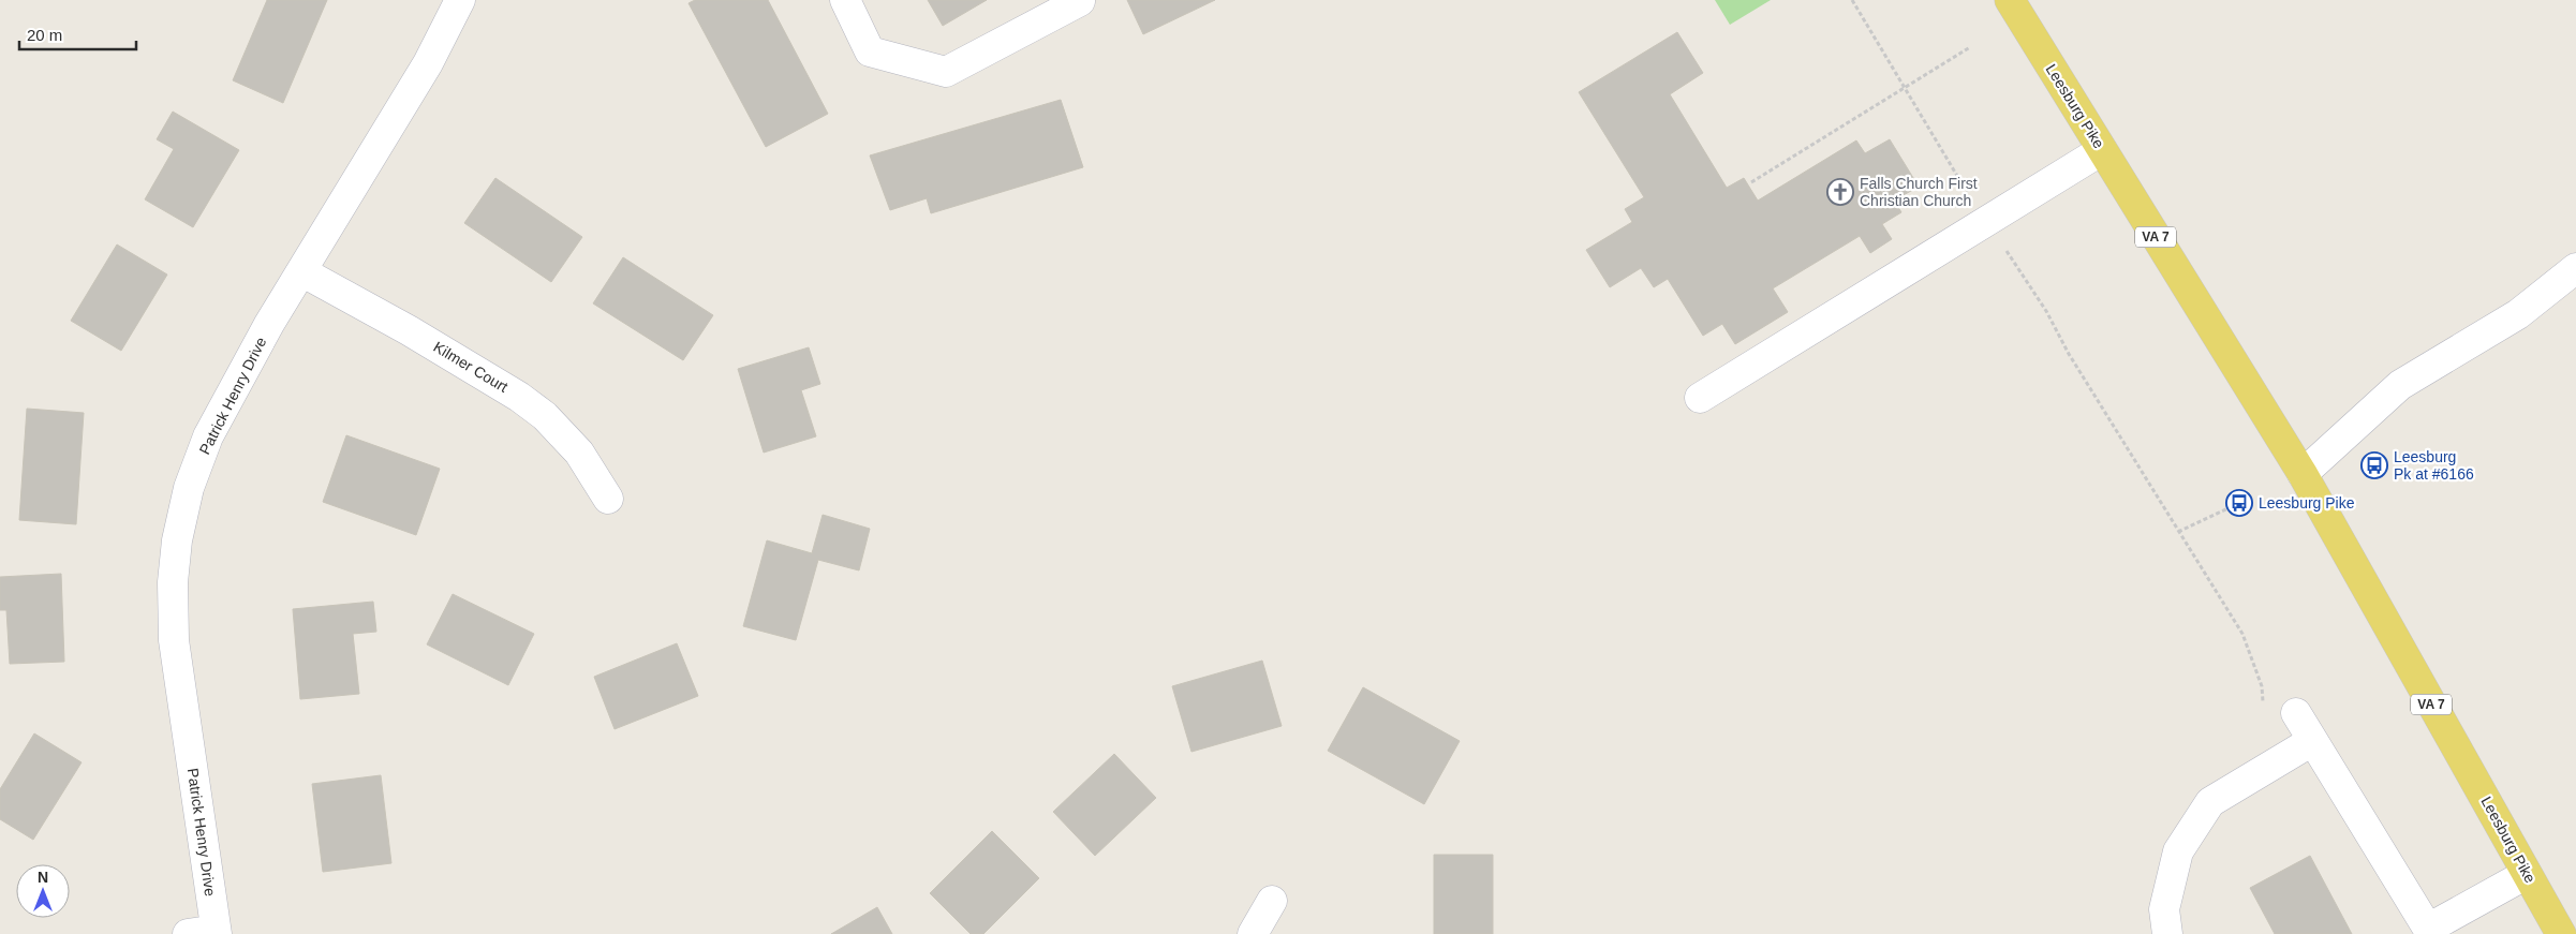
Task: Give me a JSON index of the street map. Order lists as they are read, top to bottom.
{
  "streets": {
    "main road": ["Leesburg Pike", "VA 7"],
    "street": ["Kilmer Court", "Patrick Henry Drive"]
  },
  "crossings": [
    ["Kilmer Court", "Patrick Henry Drive"]
  ],
  "places": {
    "church": ["Falls Church First Christian Church"],
    "bus stop": ["Leesburg Pk at #6166", "Leesburg Pike"]
  },
  "scale_bar": "20 m",
  "north": "top"
}
